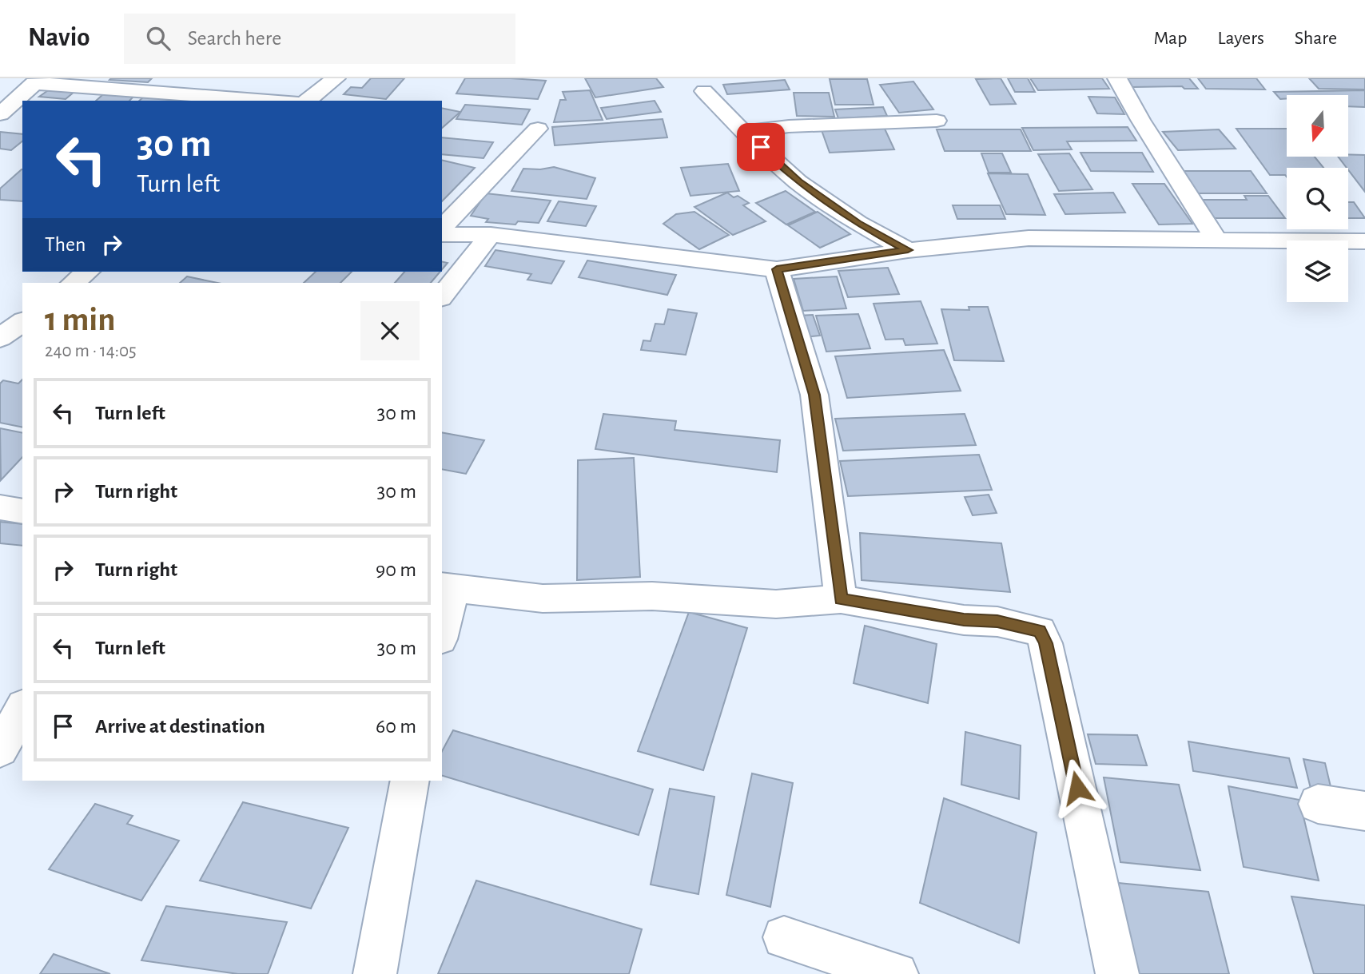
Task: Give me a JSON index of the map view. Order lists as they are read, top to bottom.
{
  "north": "bottom",
  "page": {
    "header": "Navio",
    "search": "Search here",
    "nav": ["Map", "Layers", "Share"],
    "turn": ["30 m", "Turn left"],
    "then": "Then",
    "heading": ["1 min", "240 m · 14:05"],
    "list": [
      {
        "name": "Turn left",
        "value": "30 m"
      },
      {
        "name": "Turn right",
        "value": "30 m"
      },
      {
        "name": "Turn right",
        "value": "90 m"
      },
      {
        "name": "Turn left",
        "value": "30 m"
      },
      {
        "name": "Arrive at destination",
        "value": "60 m"
      }
    ]
  }
}
